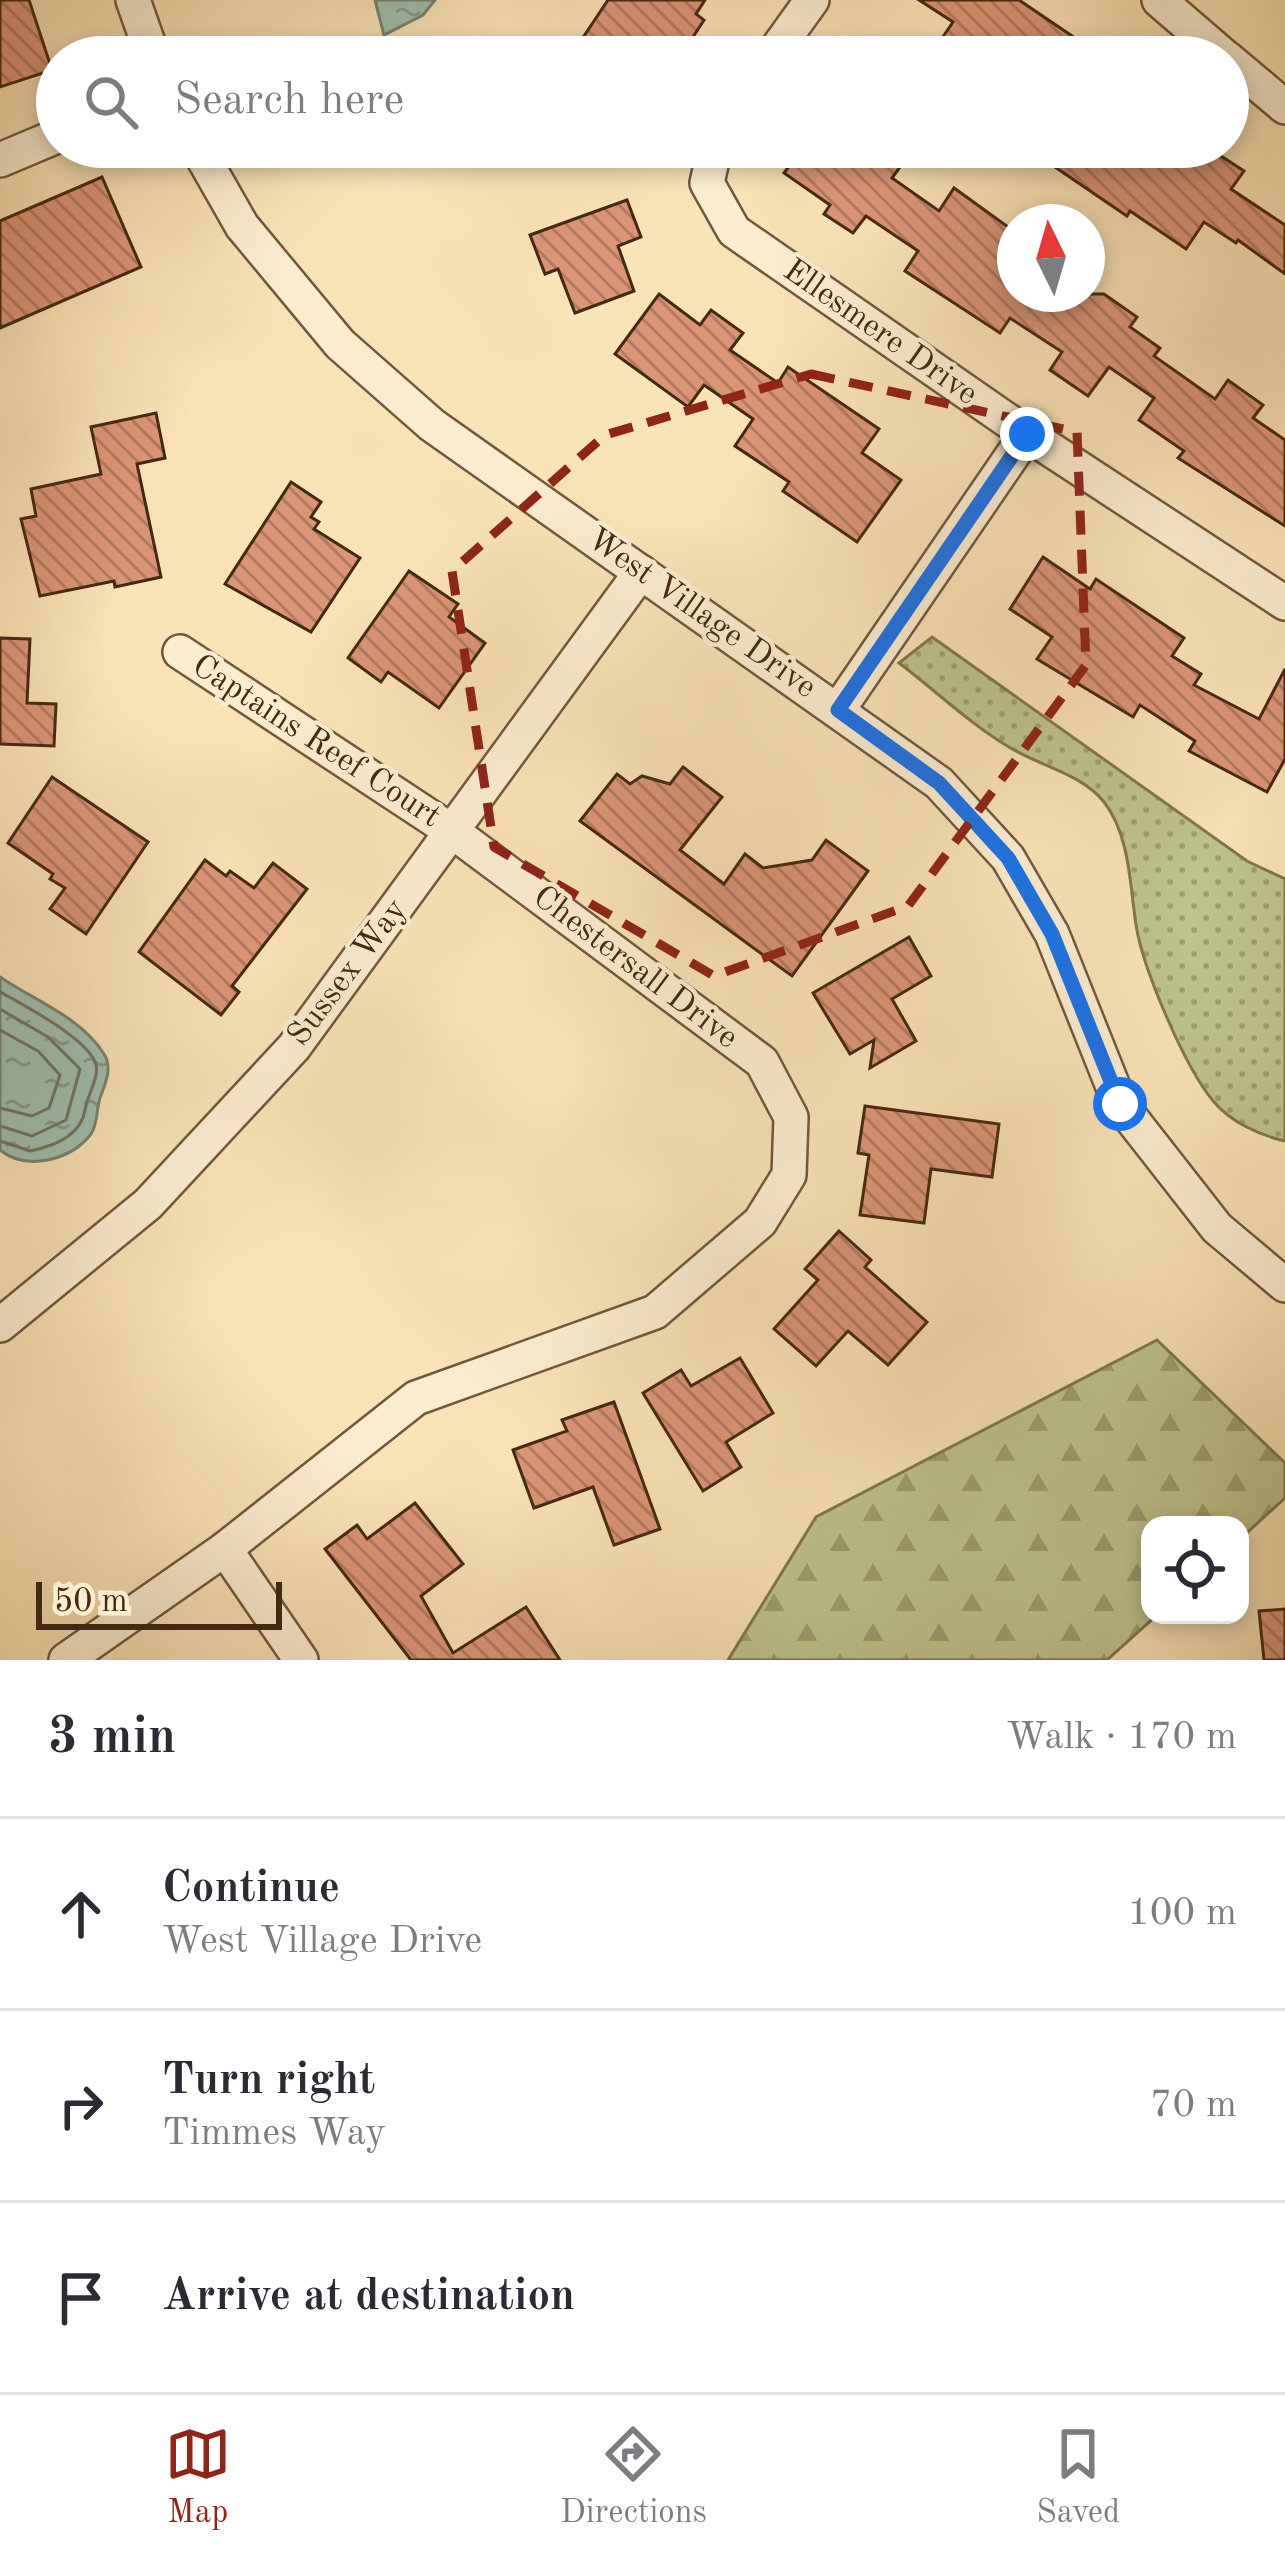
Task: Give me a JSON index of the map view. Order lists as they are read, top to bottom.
{
  "streets": {
    "street": [
      "Ellesmere Drive",
      "West Village Drive",
      "Captains Reef Court",
      "Chestersall Drive",
      "Sussex Way"
    ]
  },
  "crossings": [
    ["West Village Drive", "Sussex Way"],
    ["Captains Reef Court", "Chestersall Drive"],
    ["Captains Reef Court", "Sussex Way"],
    ["Chestersall Drive", "Sussex Way"]
  ],
  "scale_bar": "50 m",
  "north": "top",
  "page": {
    "search": "Search here",
    "scale": "50 m",
    "heading": ["3 min", "Walk · 170 m"],
    "list": [
      ["Continue", "West Village Drive", "100 m"],
      ["Turn right", "Timmes Way", "70 m"],
      "Arrive at destination"
    ],
    "nav": ["Map", "Directions", "Saved"]
  }
}
